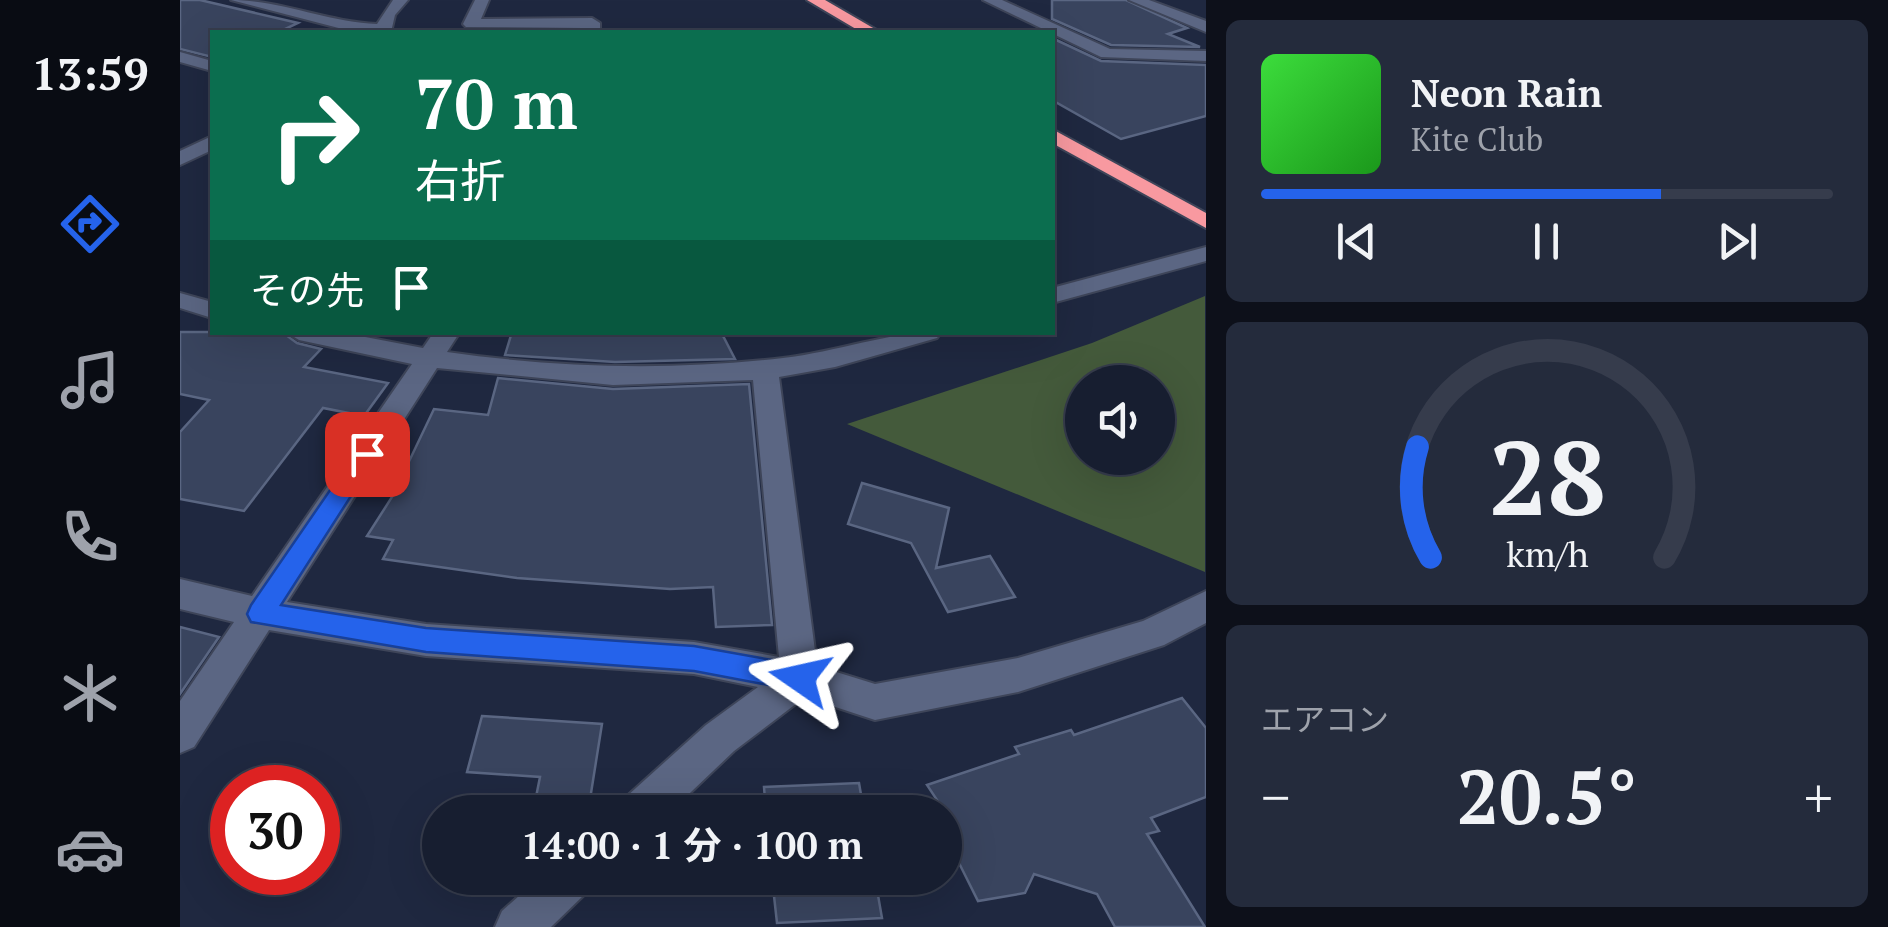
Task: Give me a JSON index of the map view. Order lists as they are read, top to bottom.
{
  "page": {
    "tabs": "13:59",
    "turn": ["70 m", "右折"],
    "song": ["Neon Rain", "Kite Club"],
    "then": "その先",
    "tile": "エアコン",
    "heat": ["−", "20.5°", "+"],
    "limit": "30",
    "trip": "14:00 · 1 分 · 100 m",
    "gauge": ["28", "km/h"]
  }
}
